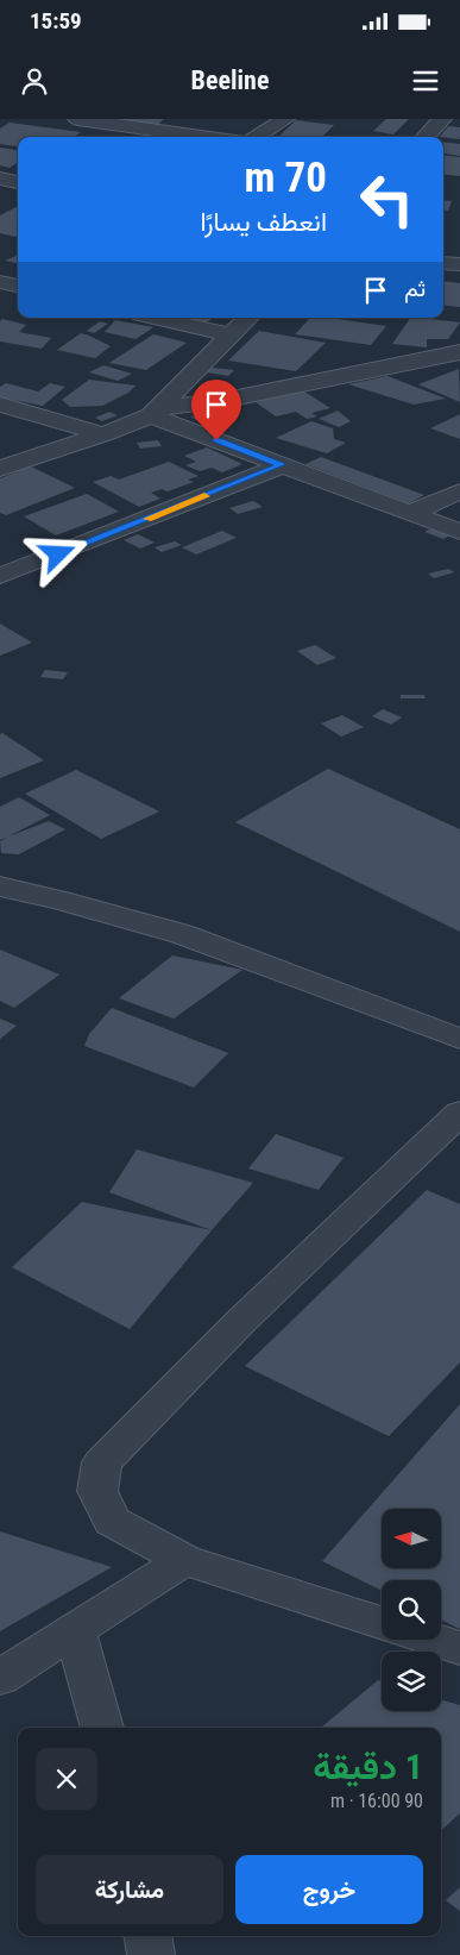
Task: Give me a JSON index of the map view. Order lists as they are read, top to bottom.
{
  "north": "left",
  "page": {
    "status": "15:59",
    "header": "Beeline",
    "turn": ["70 m", "انعطف يسارًا"],
    "then": "ثم",
    "heading": ["1 دقيقة", "90 m · 16:00"],
    "buttons": ["خروج", "مشاركة"]
  }
}
